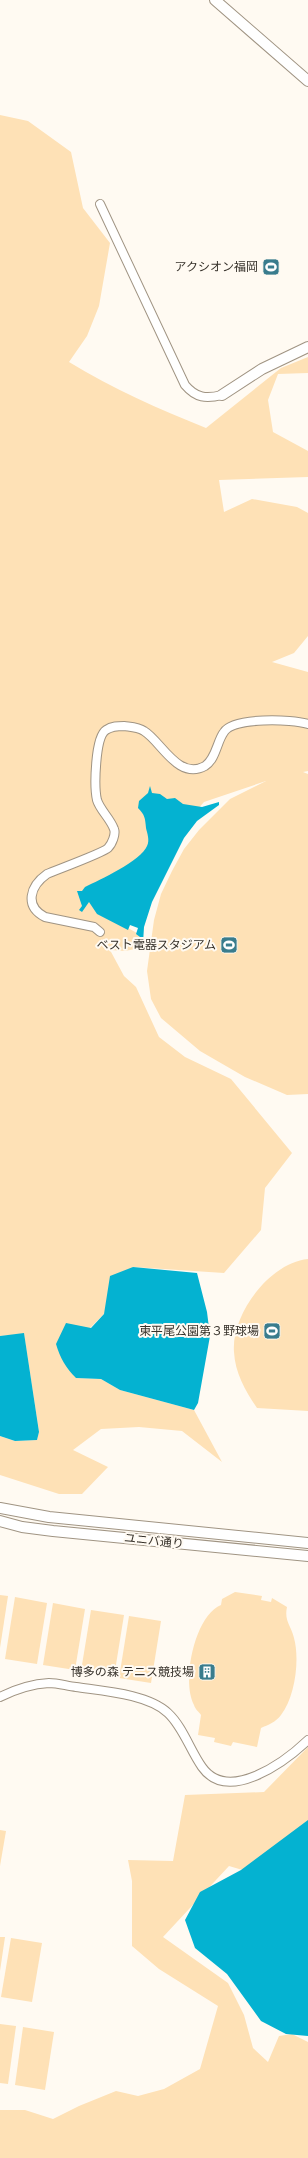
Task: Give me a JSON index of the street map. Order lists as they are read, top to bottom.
{
  "streets": {
    "street": ["ユニバ通り"]
  },
  "places": {
    "sports": ["アクシオン福岡", "ベスト電器スタジアム", "東平尾公園第３野球場"],
    "building": ["博多の森 テニス競技場"]
  }
}
